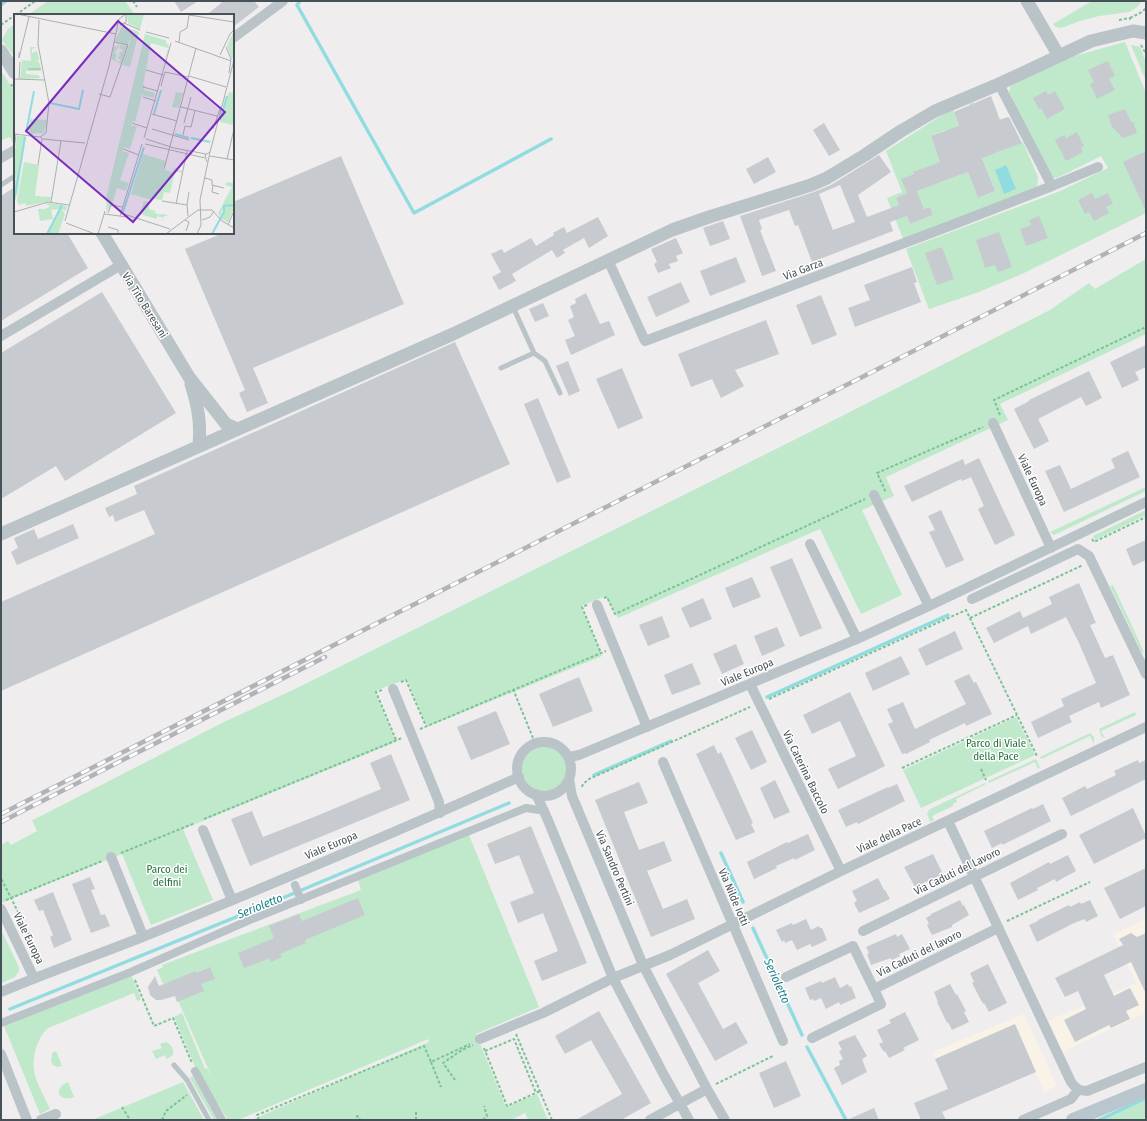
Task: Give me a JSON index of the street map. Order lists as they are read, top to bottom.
{
  "streets": {
    "street": [
      "Via Garza",
      "Via Tito Baresani",
      "Viale Europa",
      "Via Caterina Baccolo",
      "Viale della Pace",
      "Via Sandro Pertini",
      "Via Caduti del Lavoro",
      "Via Nilde Iotti",
      "Via Caduti del lavoro"
    ]
  },
  "crossings": [
    ["Viale Europa", "Via Caterina Baccolo"],
    ["Viale Europa", "Via Sandro Pertini"],
    ["Via Caterina Baccolo", "Viale della Pace"],
    ["Viale della Pace", "Via Sandro Pertini"],
    ["Viale della Pace", "Via Nilde Iotti"],
    ["Viale della Pace", "Via Caduti del lavoro"],
    ["Via Caduti del Lavoro", "Via Caduti del lavoro"]
  ],
  "water": ["Serioletto"],
  "parks": ["Parco di Viale della Pace", "Parco dei delfini"]
}
